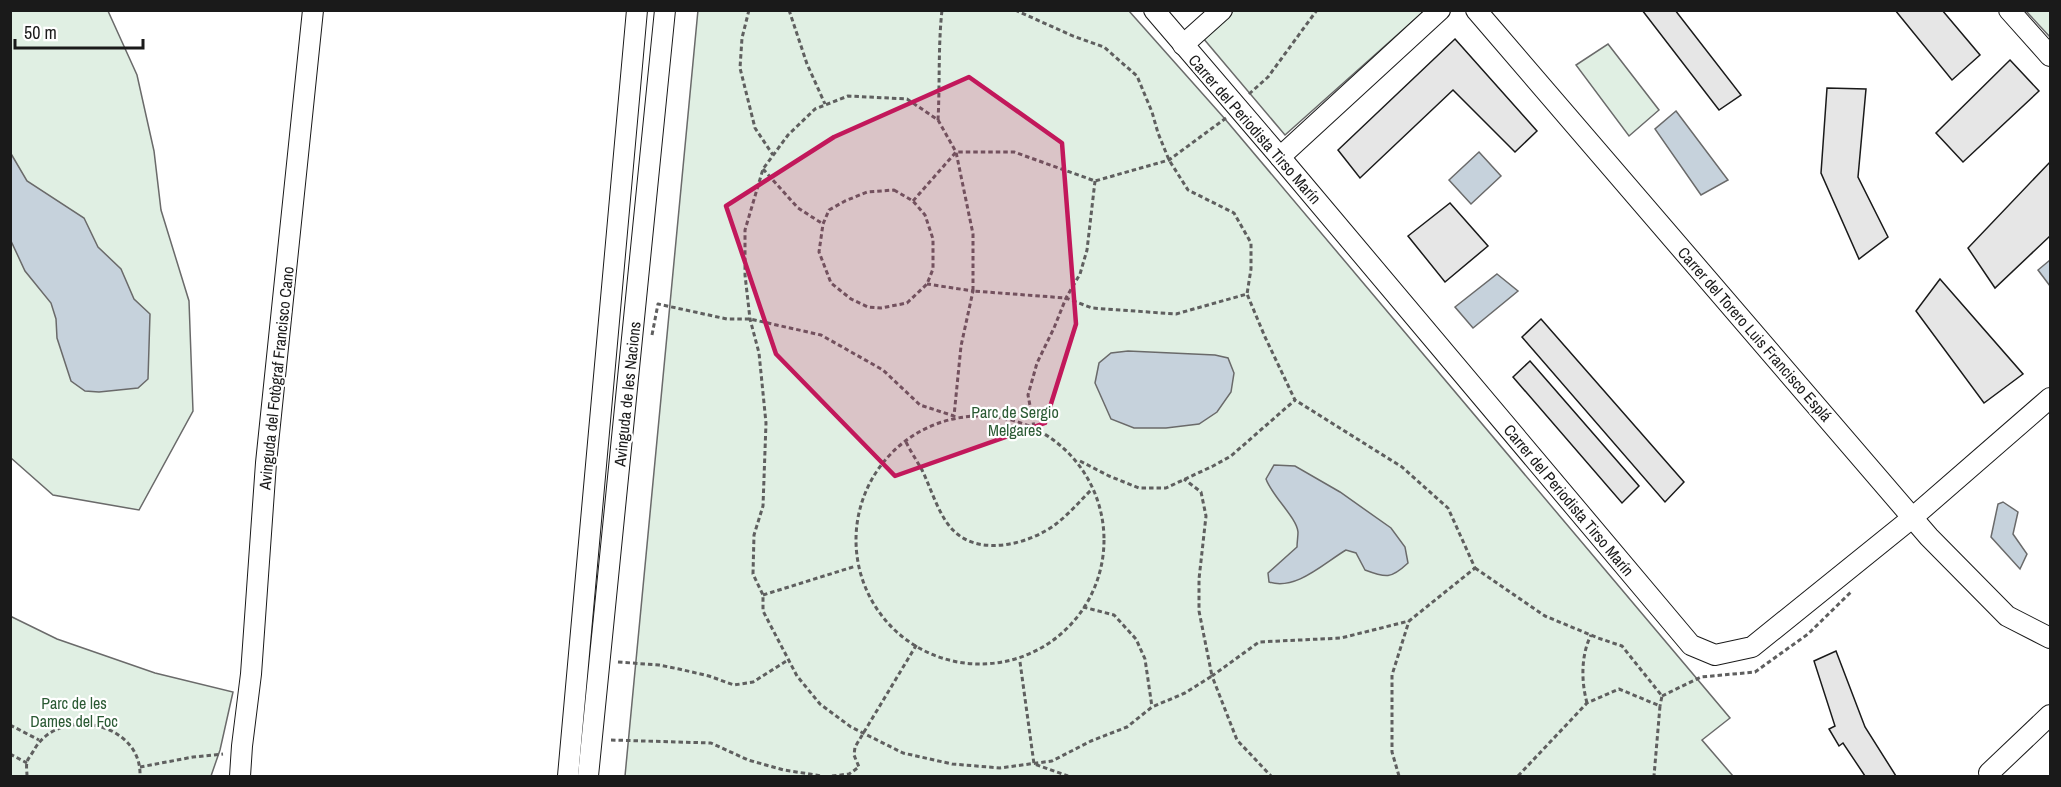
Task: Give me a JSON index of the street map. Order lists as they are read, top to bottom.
{
  "streets": {
    "street": [
      "Carrer del Periodista Tirso Marín",
      "Carrer del Torero Luis Francisco Esplá",
      "Avinguda del Fotògraf Francisco Cano",
      "Avinguda de les Nacions"
    ]
  },
  "crossings": [
    ["Carrer del Periodista Tirso Marín", "Carrer del Torero Luis Francisco Esplá"]
  ],
  "parks": ["Parc de Sergio Melgares", "Parc de les Dames del Foc"],
  "scale_bar": "50 m"
}
